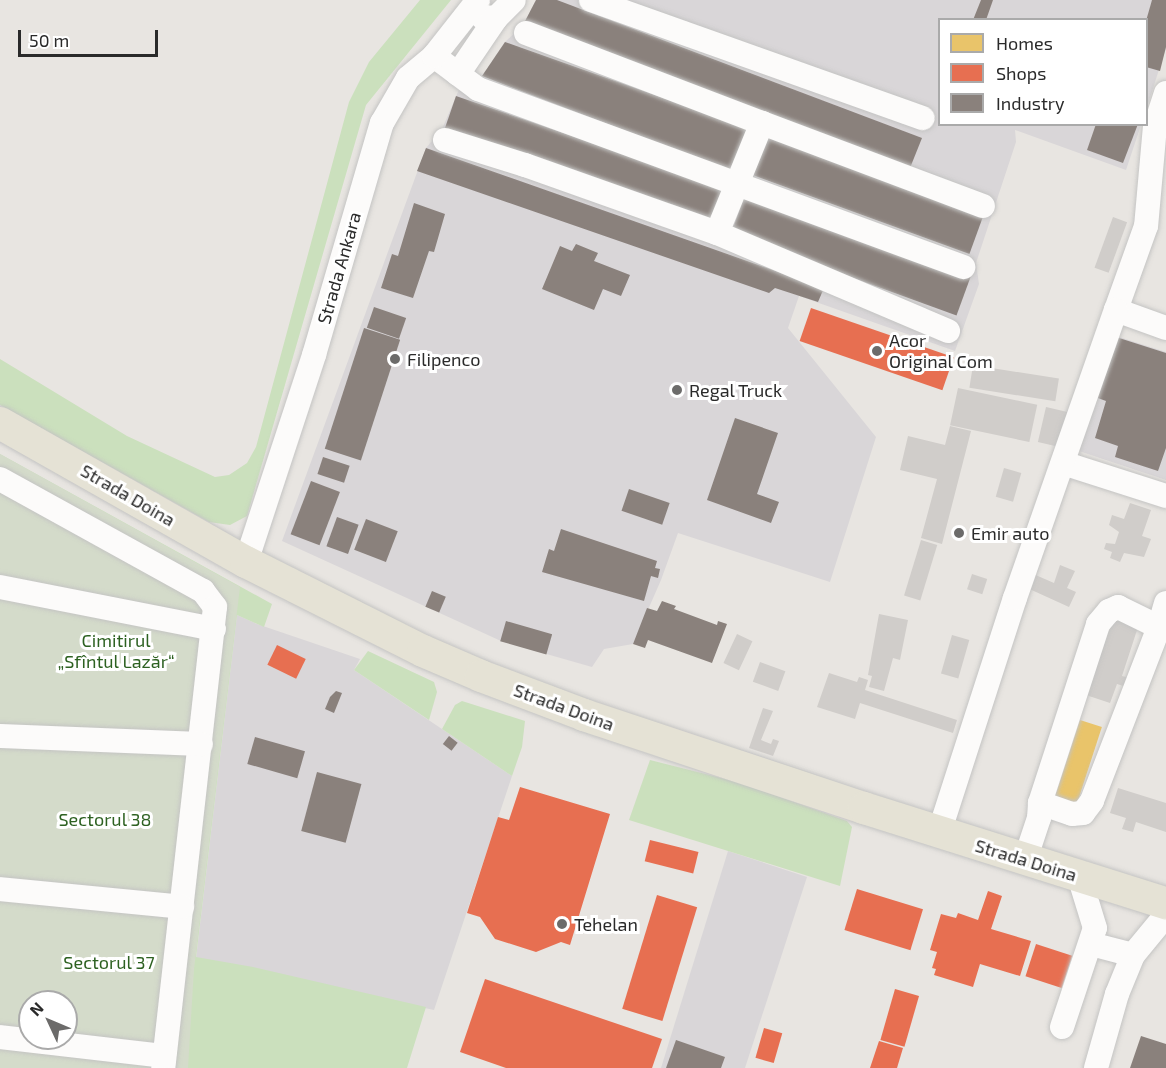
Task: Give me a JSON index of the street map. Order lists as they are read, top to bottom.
{
  "streets": {
    "main road": ["Strada Doina"],
    "street": ["Strada Ankara"]
  },
  "crossings": [
    ["Strada Ankara", "Strada Doina"]
  ],
  "parks": ["Cimitirul „Sfîntul Lazăr“", "Sectorul 38", "Sectorul 37"],
  "places": [
    "Acor Original Com",
    "Filipenco",
    "Regal Truck",
    "Emir auto",
    "Tehelan"
  ],
  "legend": ["Homes", "Shops", "Industry"],
  "scale_bar": "50 m",
  "north": "top left"
}
